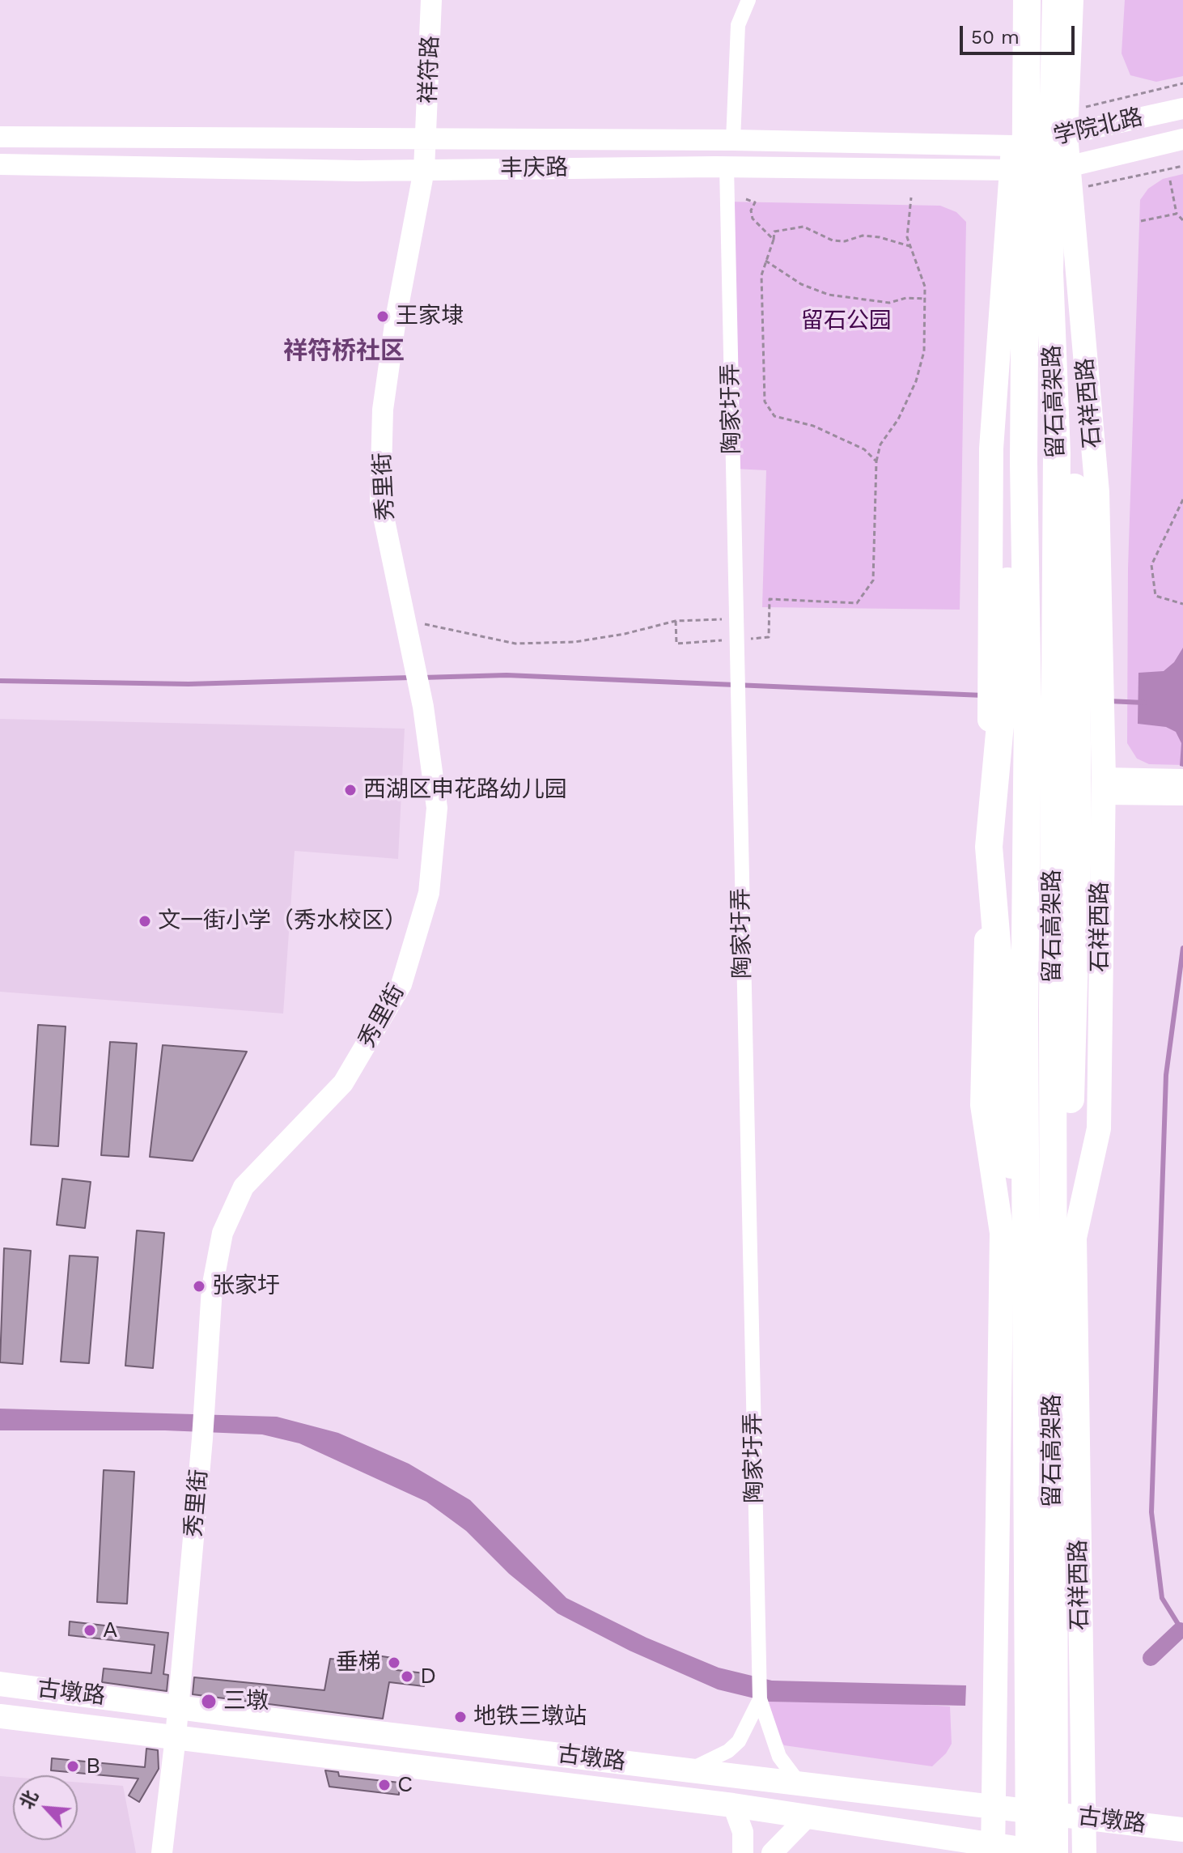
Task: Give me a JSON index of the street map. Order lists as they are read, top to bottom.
{
  "streets": {
    "highway": ["留石高架路"],
    "main road": ["石祥西路", "古墩路"],
    "street": [
      "祥符路",
      "学院北路",
      "丰庆路",
      "陶家圩弄",
      "秀里街"
    ]
  },
  "crossings": [
    ["祥符路", "丰庆路"],
    ["祥符路", "秀里街"],
    ["学院北路", "丰庆路"],
    ["学院北路", "石祥西路"],
    ["丰庆路", "石祥西路"],
    ["丰庆路", "陶家圩弄"],
    ["丰庆路", "秀里街"],
    ["留石高架路", "石祥西路"],
    ["石祥西路", "古墩路"],
    ["陶家圩弄", "古墩路"],
    ["秀里街", "古墩路"]
  ],
  "districts": ["祥符桥社区"],
  "parks": ["留石公园"],
  "places": [
    "王家埭",
    "西湖区申花路幼儿园",
    "文一街小学（秀水校区）",
    "张家圩",
    "A",
    "垂梯",
    "D",
    "三墩",
    "地铁三墩站",
    "B",
    "C"
  ],
  "scale_bar": "50 m",
  "north": "top left"
}
